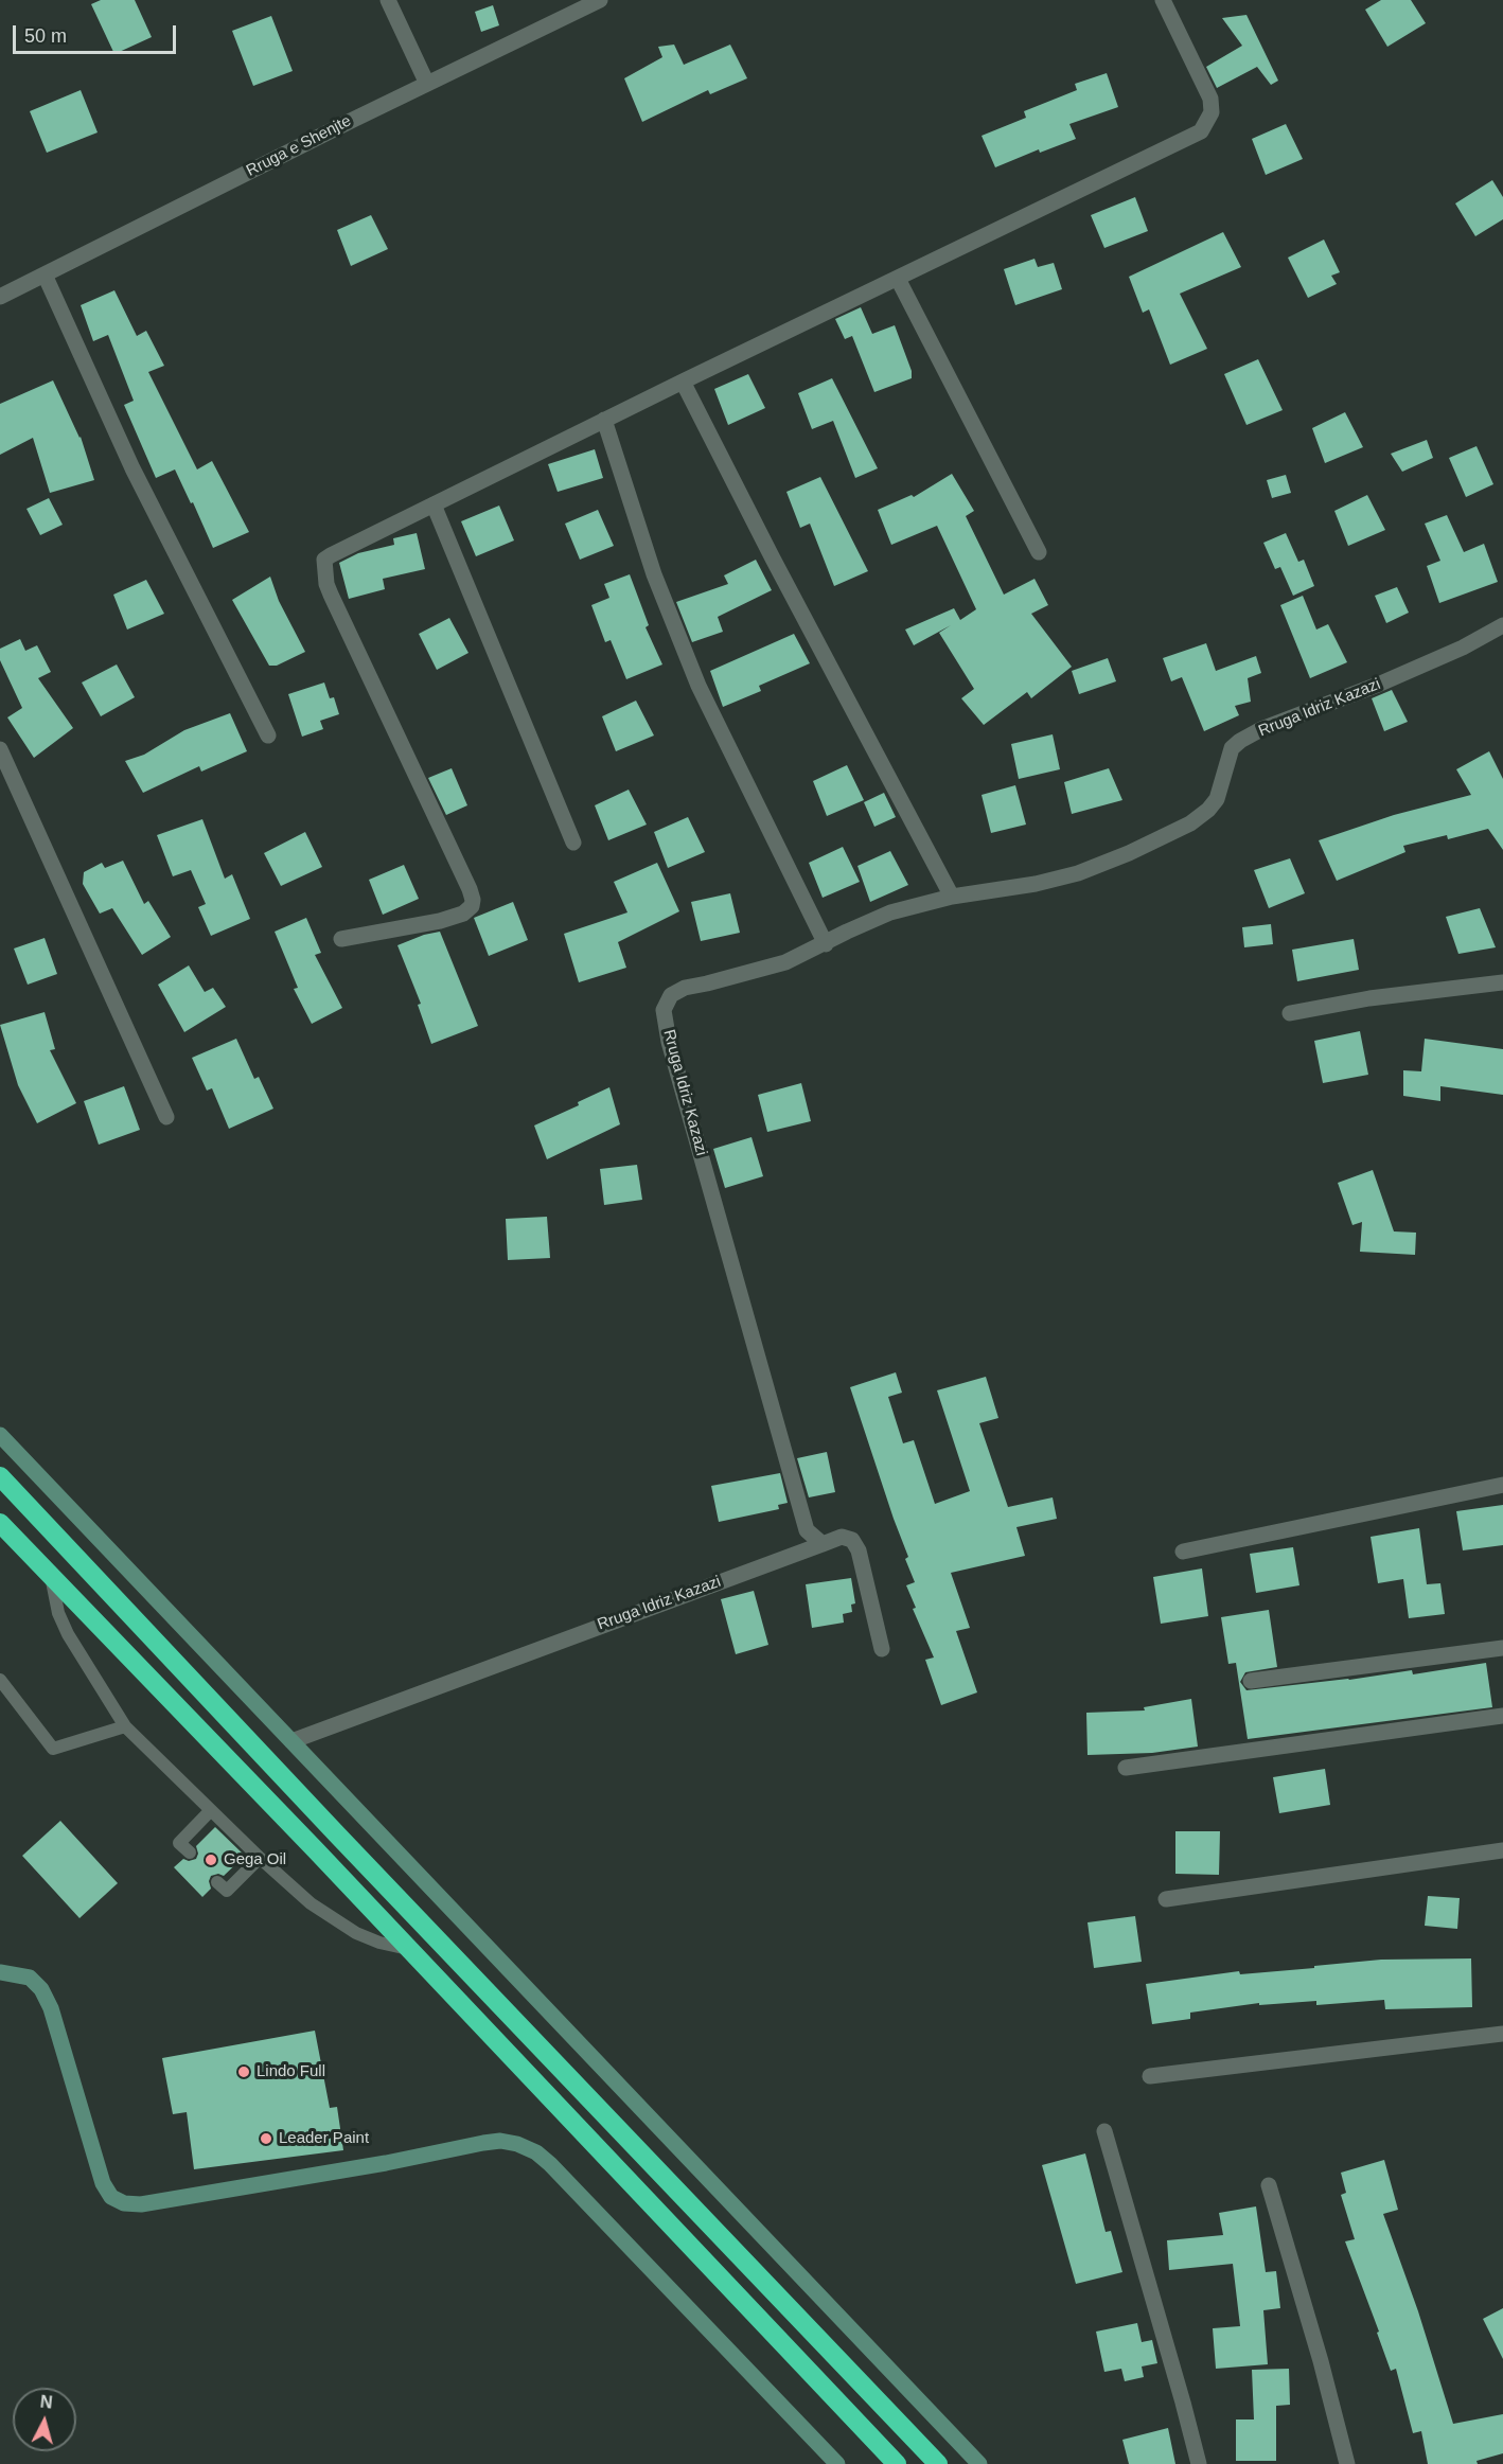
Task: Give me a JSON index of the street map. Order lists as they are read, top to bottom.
{
  "streets": {
    "street": ["Rruga e Shenjte", "Rruga Idriz Kazazi"]
  },
  "places": ["Gega Oil", "Lindo Full", "Leader Paint"],
  "scale_bar": "50 m",
  "north": "top"
}
